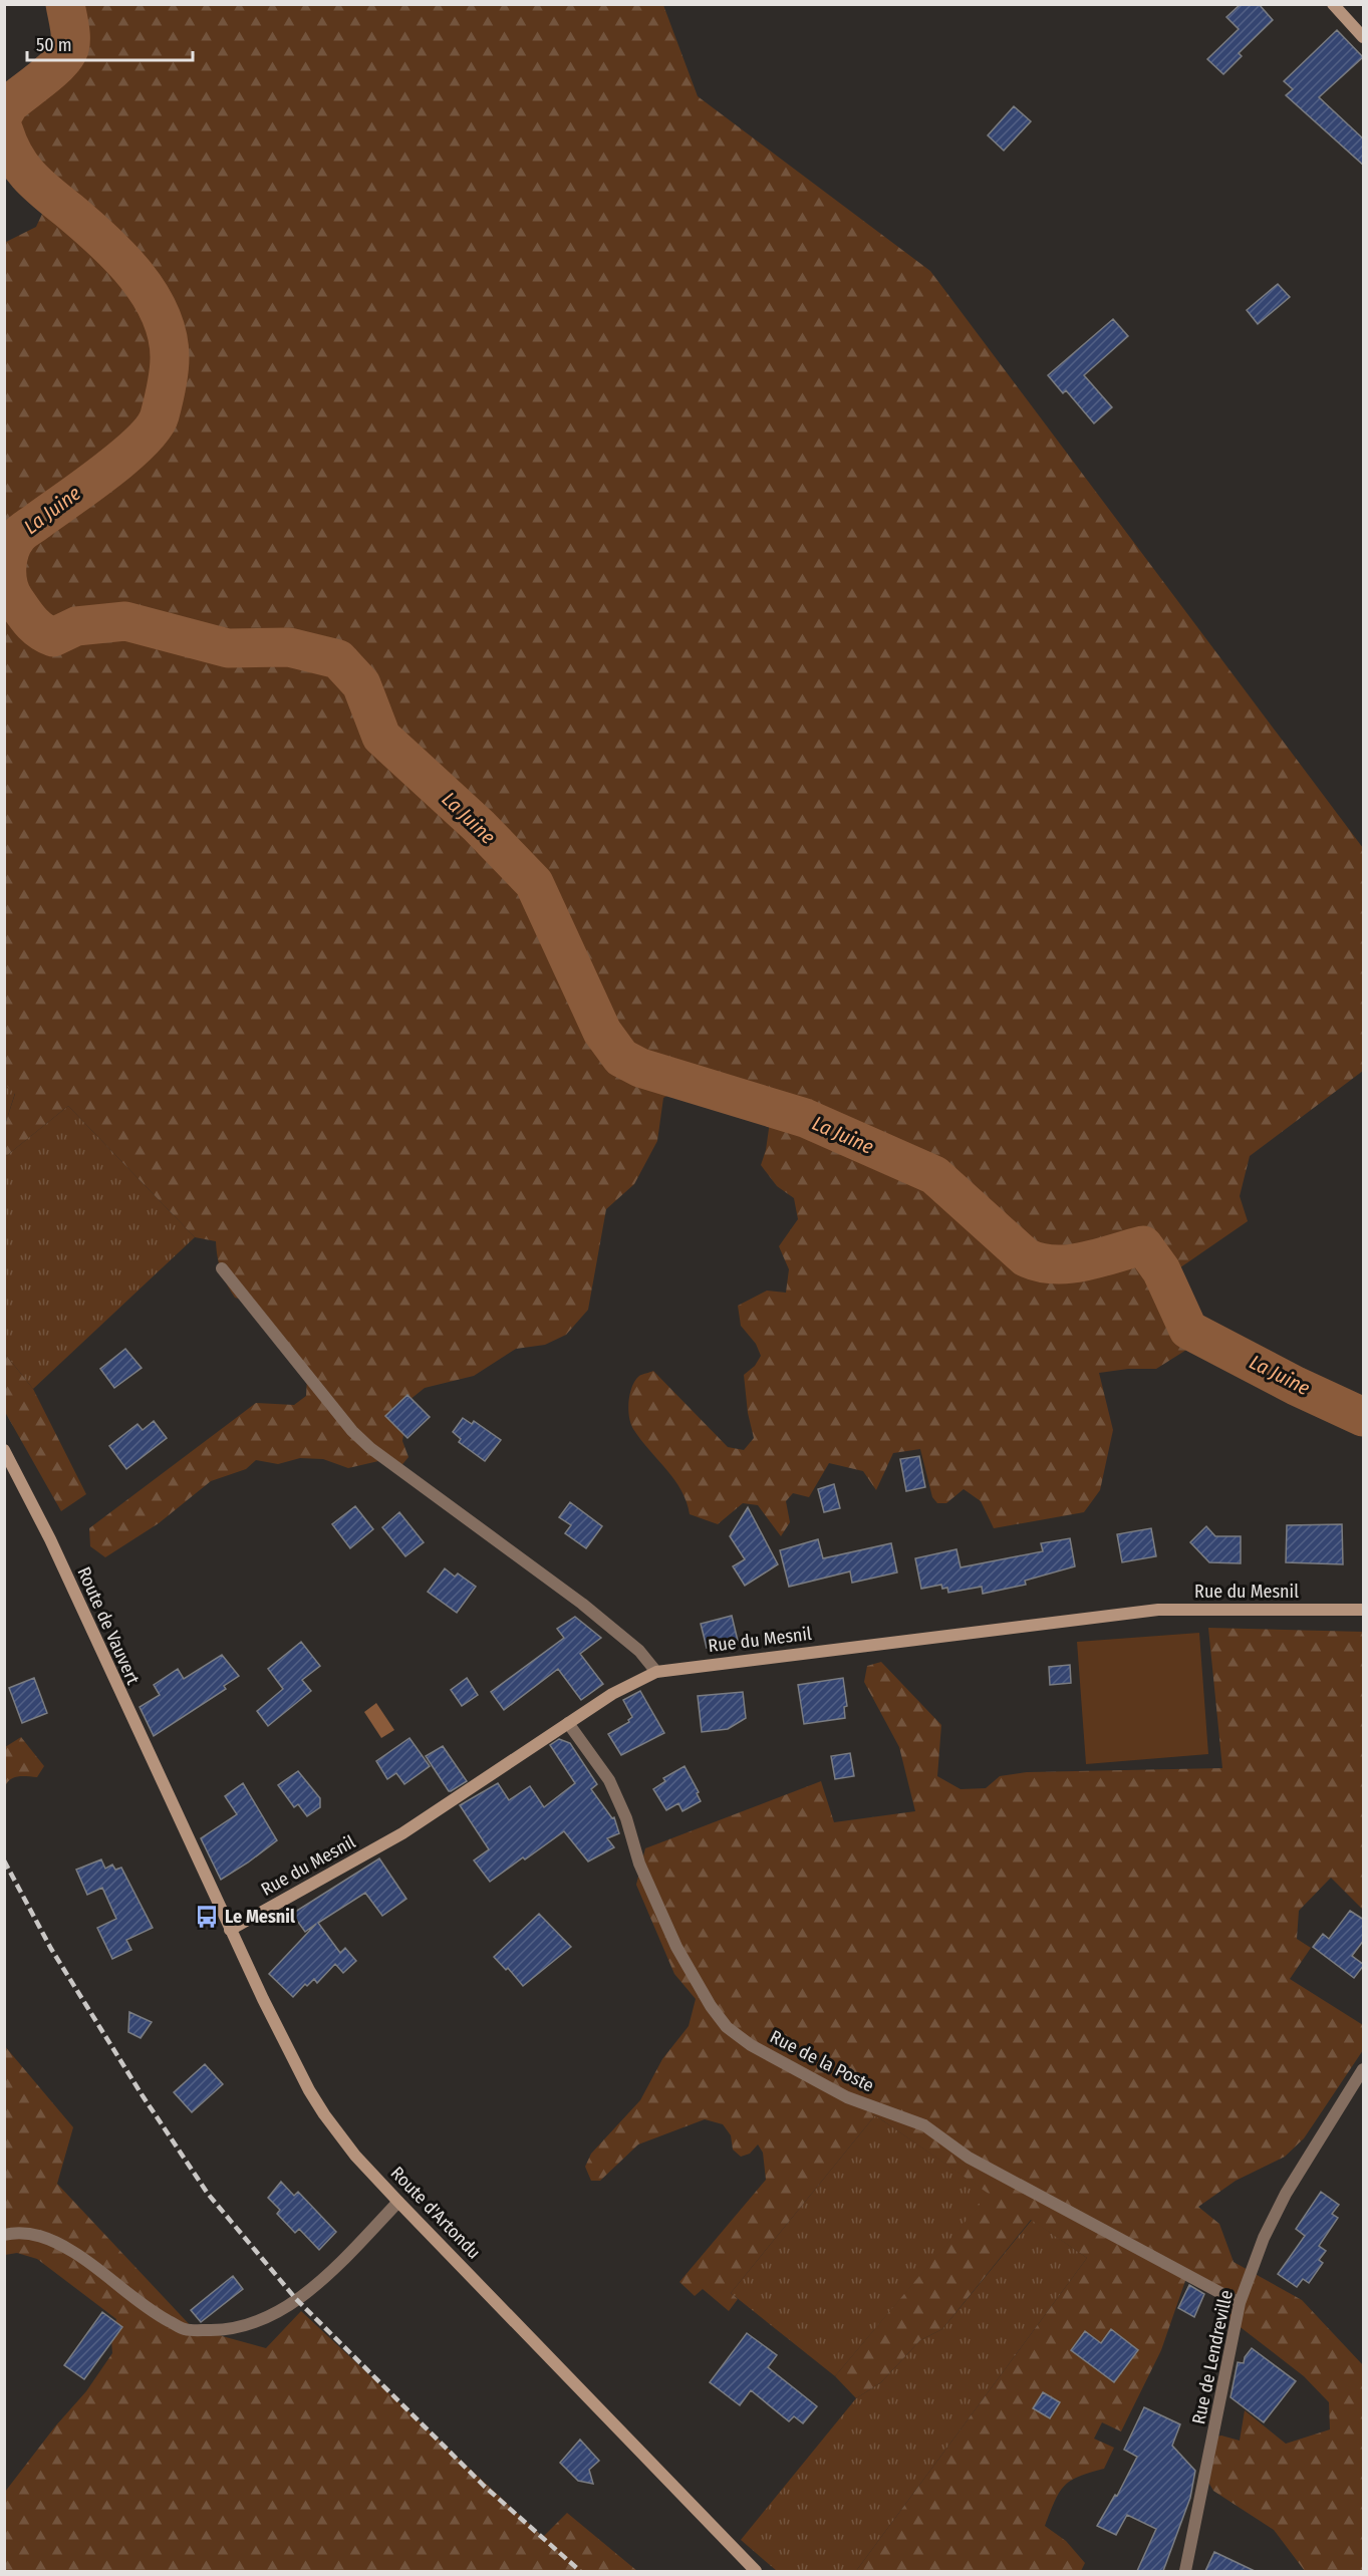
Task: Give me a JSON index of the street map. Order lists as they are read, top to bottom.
{
  "streets": {
    "main road": ["Rue du Mesnil", "Route de Vauvert", "Route d'Artondu"],
    "street": ["Rue de la Poste", "Rue de Lendreville"]
  },
  "crossings": [
    ["Rue du Mesnil", "Rue de la Poste"],
    ["Rue du Mesnil", "Route d'Artondu"],
    ["Route de Vauvert", "Route d'Artondu"],
    ["Rue de la Poste", "Rue de Lendreville"]
  ],
  "water": ["La Juine"],
  "places": {
    "bus stop": ["Le Mesnil"]
  },
  "scale_bar": "50 m"
}
